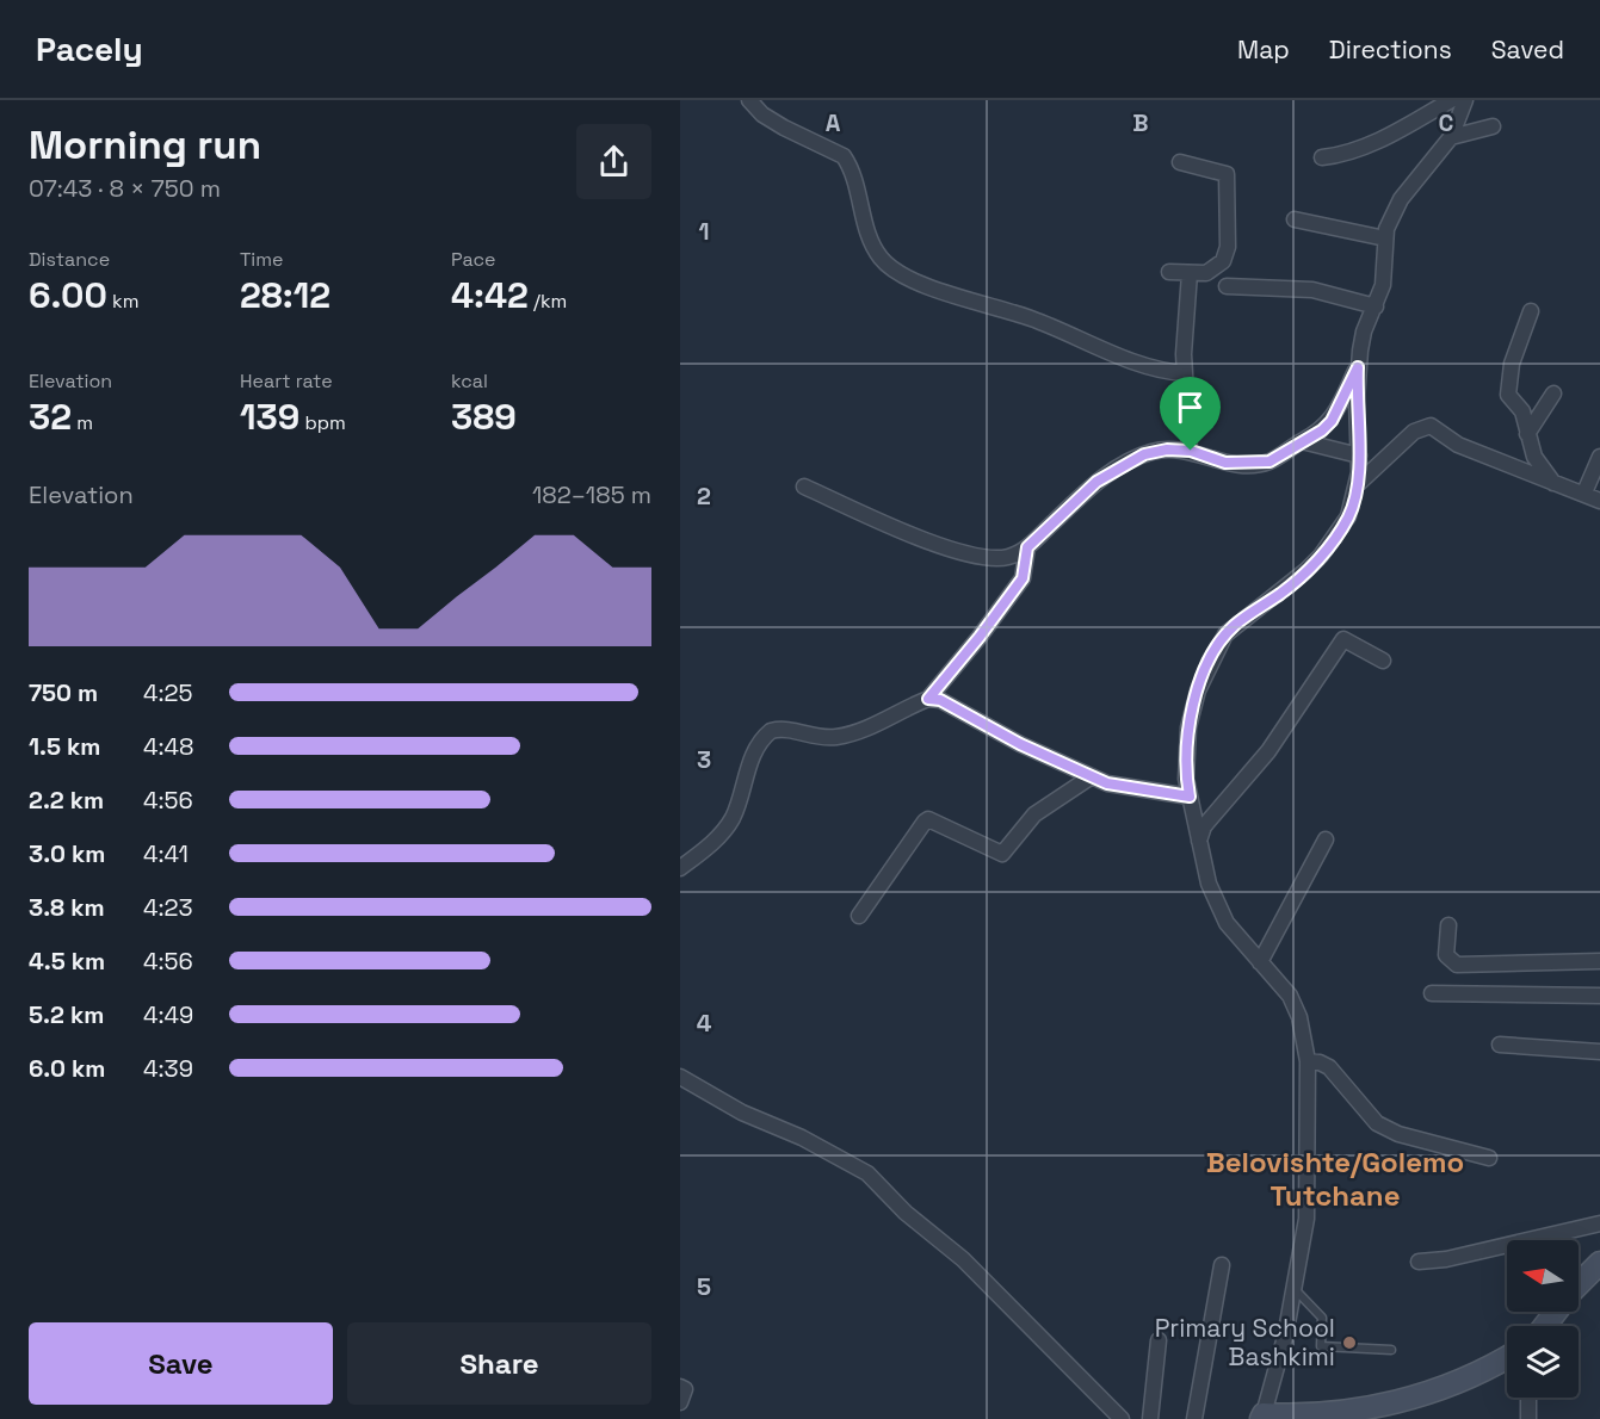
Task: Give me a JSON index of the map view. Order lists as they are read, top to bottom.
{
  "districts": ["Belovishte/Golemo Tutchane"],
  "places": ["Primary School Bashkimi"],
  "north": "left",
  "page": {
    "header": "Pacely",
    "nav": ["Map", "Directions", "Saved"],
    "heading": ["Morning run", "07:43 · 8 × 750 m"],
    "stats": [
      ["Distance", "6.00 km"],
      ["Time", "28:12"],
      ["Pace", "4:42 /km"],
      ["Elevation", "32 m"],
      ["Heart rate", "139 bpm"],
      ["kcal", "389"]
    ],
    "chart": ["Elevation", "182–185 m"],
    "list": [
      {
        "name": "750 m",
        "note": "4:25"
      },
      {
        "name": "1.5 km",
        "note": "4:48"
      },
      {
        "name": "2.2 km",
        "note": "4:56"
      },
      {
        "name": "3.0 km",
        "note": "4:41"
      },
      {
        "name": "3.8 km",
        "note": "4:23"
      },
      {
        "name": "4.5 km",
        "note": "4:56"
      },
      {
        "name": "5.2 km",
        "note": "4:49"
      },
      {
        "name": "6.0 km",
        "note": "4:39"
      }
    ],
    "buttons": ["Save", "Share"]
  },
  "grid": {
    "columns": ["A", "B", "C"],
    "rows": [
      "1",
      "2",
      "3",
      "4",
      "5"
    ]
  }
}
